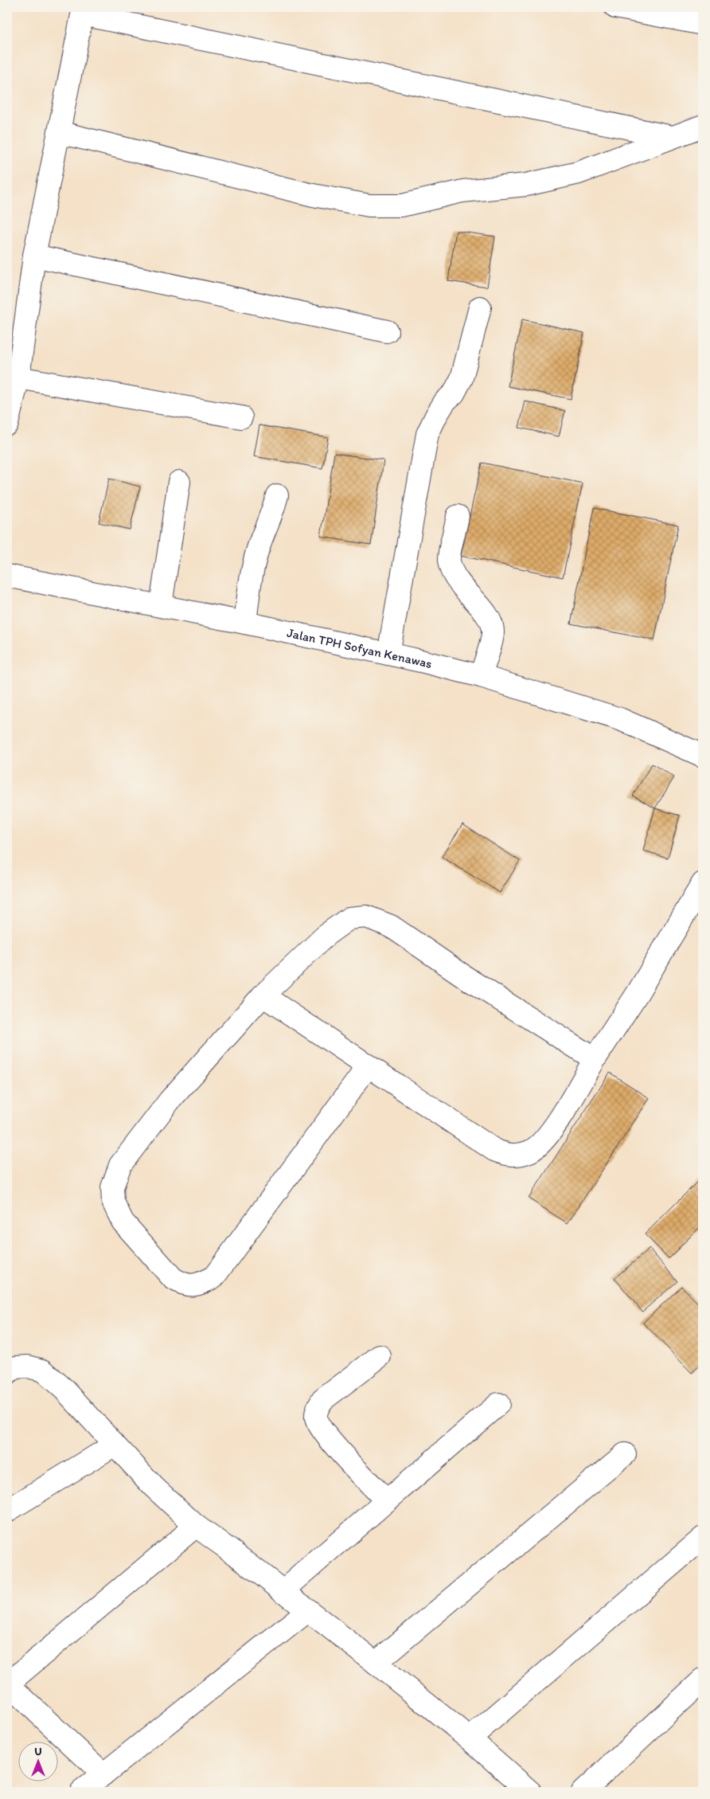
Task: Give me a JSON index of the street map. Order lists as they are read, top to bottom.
{
  "streets": {
    "street": ["Jalan TPH Sofyan Kenawas"]
  },
  "north": "top"
}
